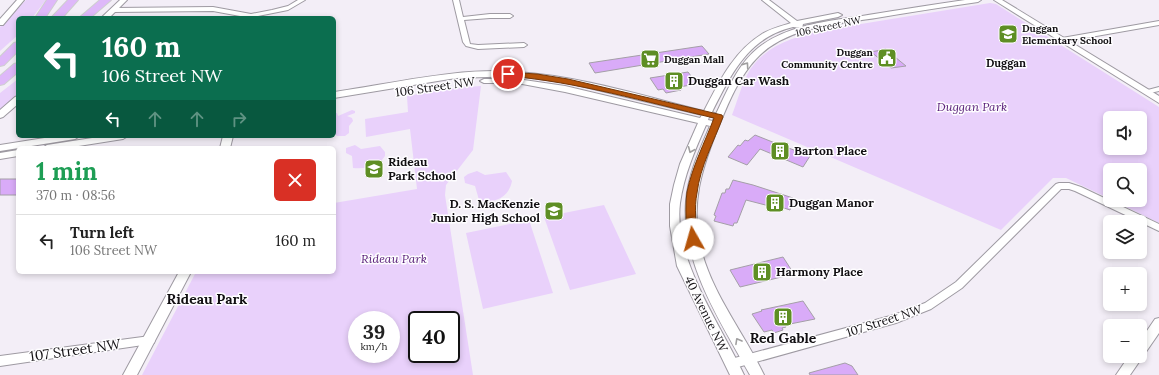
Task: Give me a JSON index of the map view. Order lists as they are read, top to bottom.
{
  "streets": {
    "street": ["106 Street NW", "40 Avenue NW", "107 Street NW"]
  },
  "crossings": [
    ["106 Street NW", "40 Avenue NW"],
    ["40 Avenue NW", "107 Street NW"]
  ],
  "districts": ["Duggan", "Rideau Park"],
  "parks": ["Duggan Park", "Rideau Park"],
  "places": {
    "school or university": ["Duggan Elementary School", "Rideau Park School", "D. S. MacKenzie Junior High School"],
    "public building": ["Duggan Community Centre"],
    "supermarket": ["Duggan Mall"],
    "building": [
      "Duggan Car Wash",
      "Barton Place",
      "Duggan Manor",
      "Harmony Place",
      "Red Gable"
    ]
  },
  "page": {
    "turn": ["160 m", "106 Street NW"],
    "map_buttons": ["+", "−"],
    "heading": ["1 min", "370 m · 08:56"],
    "list": [
      {
        "name": "Turn left",
        "note": "106 Street NW",
        "value": "160 m"
      }
    ],
    "speed": "39 km/h",
    "limit": "40"
  }
}
